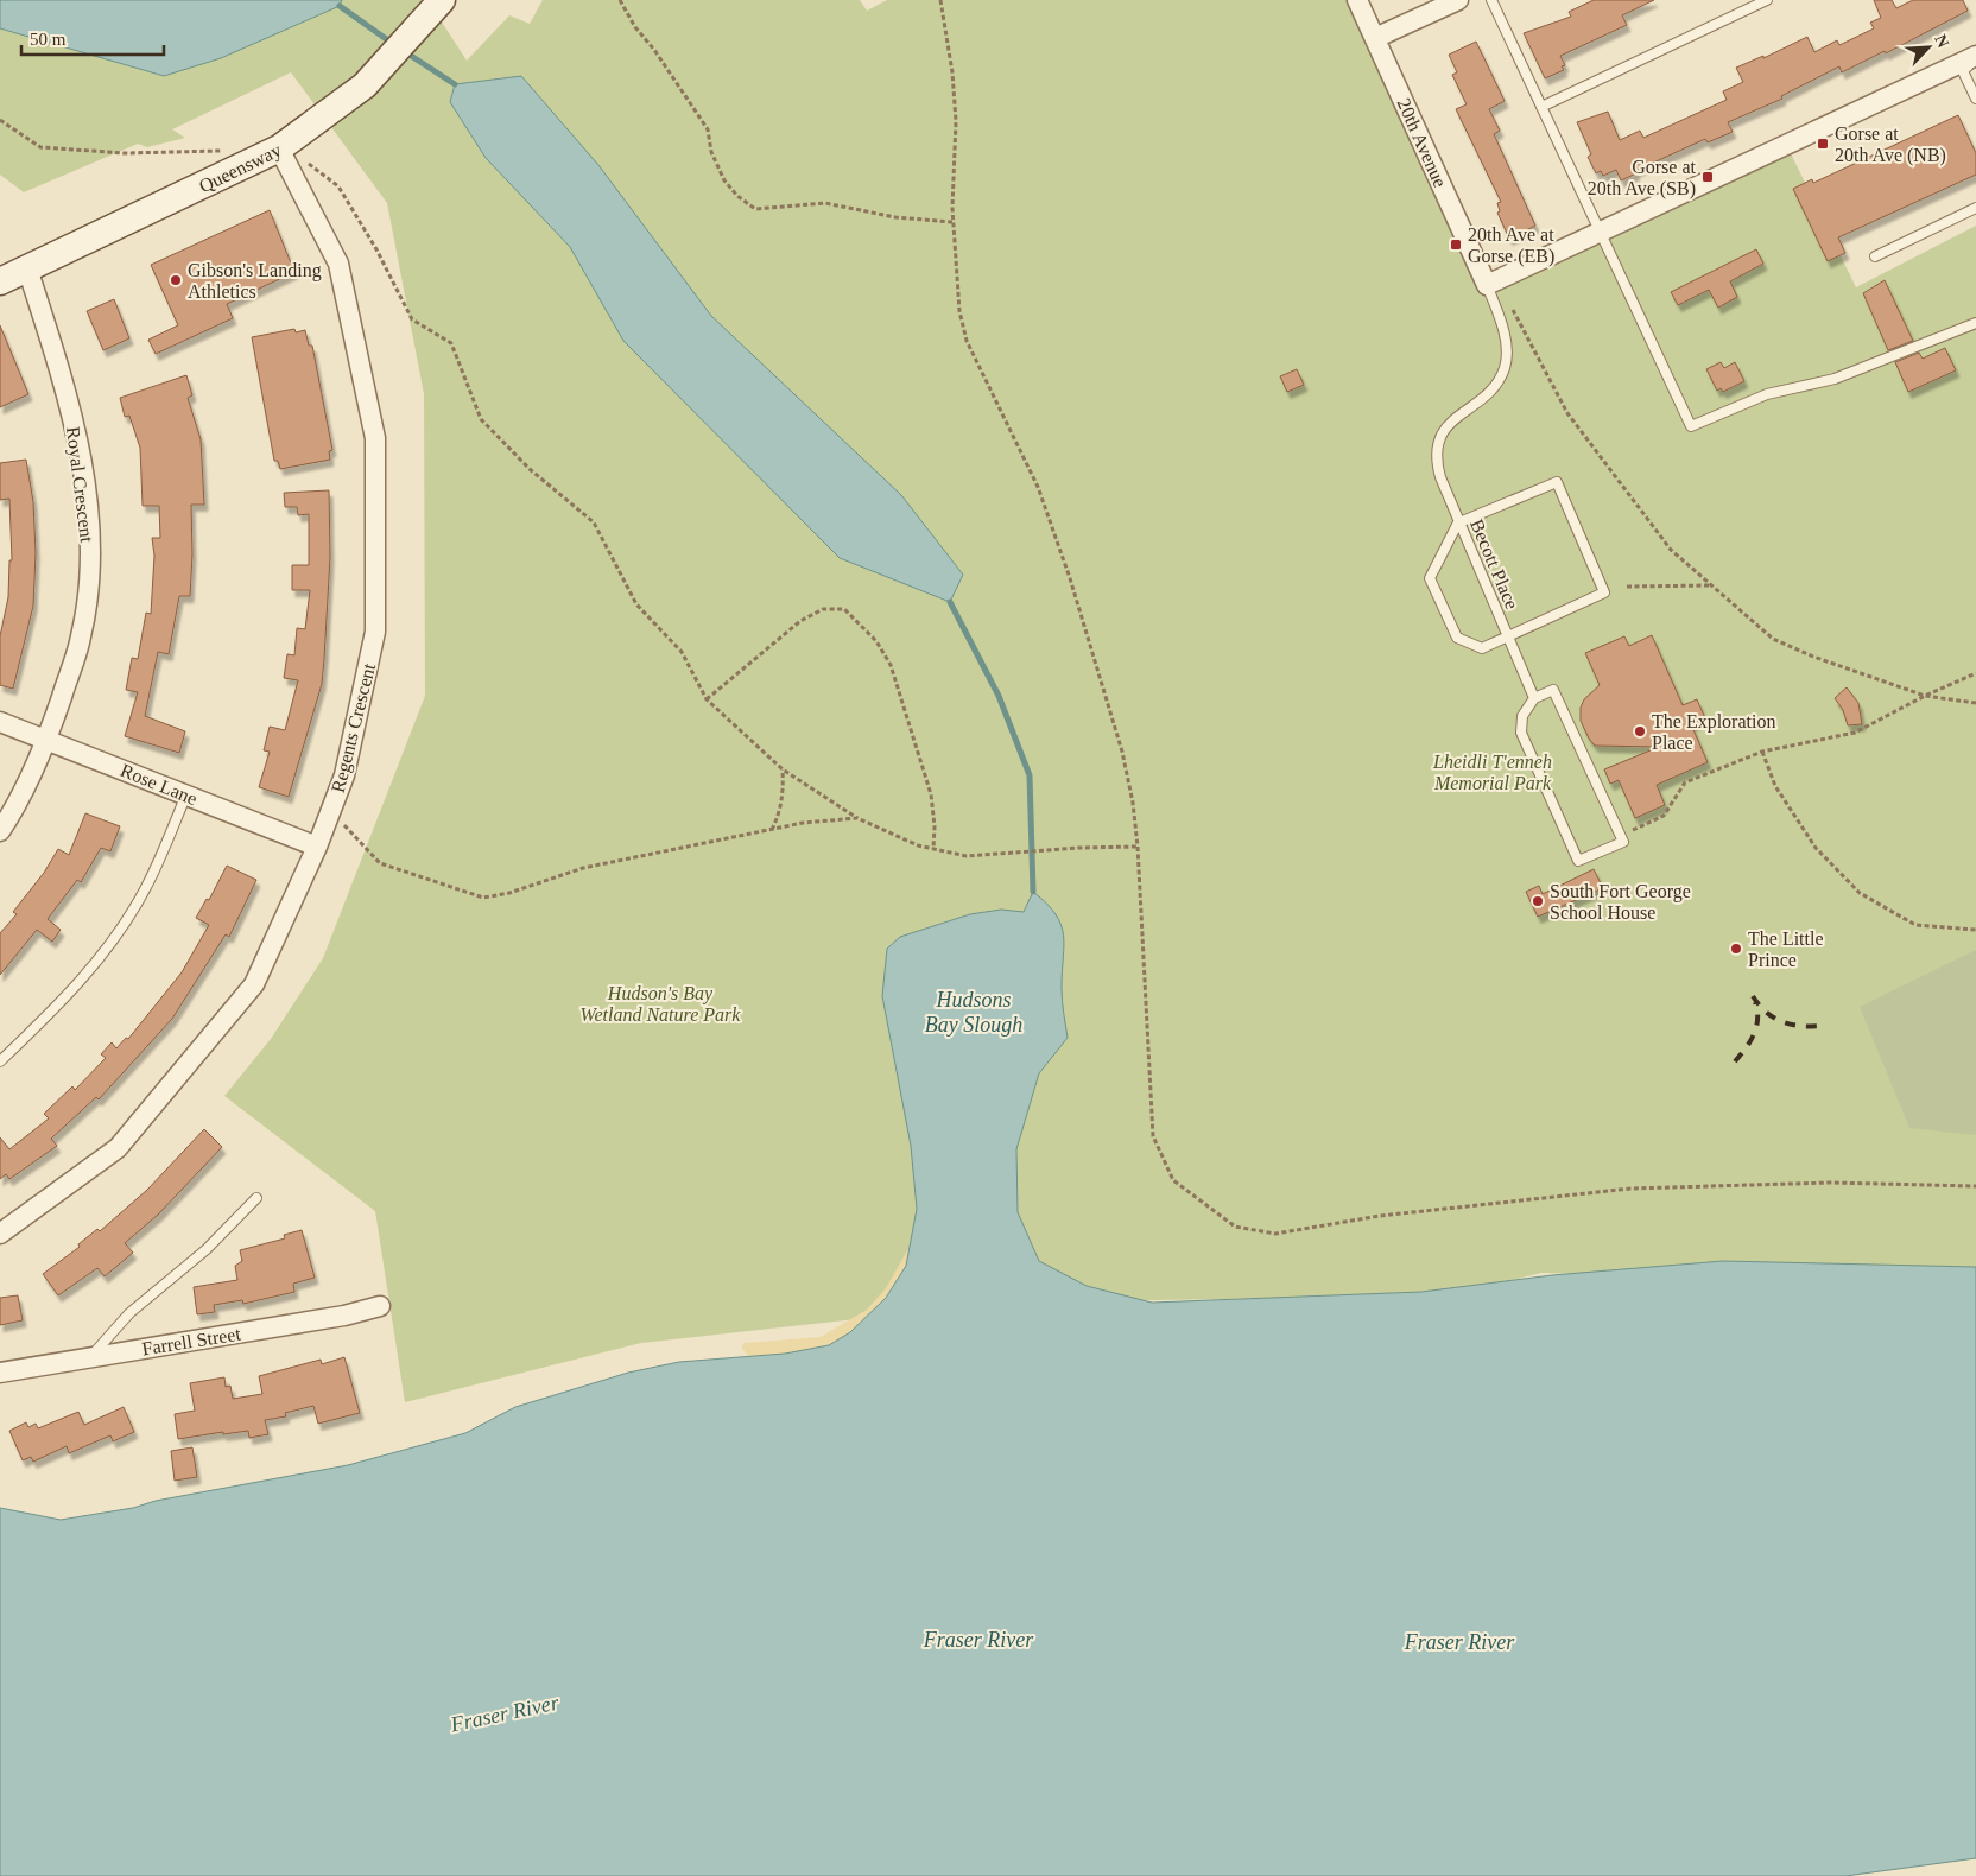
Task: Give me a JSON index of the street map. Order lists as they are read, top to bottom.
{
  "streets": {
    "main road": ["Queensway"],
    "street": [
      "20th Avenue",
      "Royal Crescent",
      "Regents Crescent",
      "Rose Lane",
      "Farrell Street"
    ],
    "lane": ["Becott Place"]
  },
  "crossings": [
    ["20th Avenue", "Becott Place"],
    ["Queensway", "Royal Crescent"],
    ["Queensway", "Regents Crescent"],
    ["Royal Crescent", "Rose Lane"],
    ["Regents Crescent", "Rose Lane"]
  ],
  "water": ["Hudsons Bay Slough", "Fraser River"],
  "parks": ["Lheidli T'enneh Memorial Park", "Hudson's Bay Wetland Nature Park"],
  "places": {
    "transit": ["Gorse at 20th Ave (NB)", "Gorse at 20th Ave (SB)", "20th Ave at Gorse (EB)"],
    "other": [
      "Gibson's Landing Athletics",
      "The Exploration Place",
      "South Fort George School House",
      "The Little Prince"
    ]
  },
  "scale_bar": "50 m",
  "north": "top right"
}
